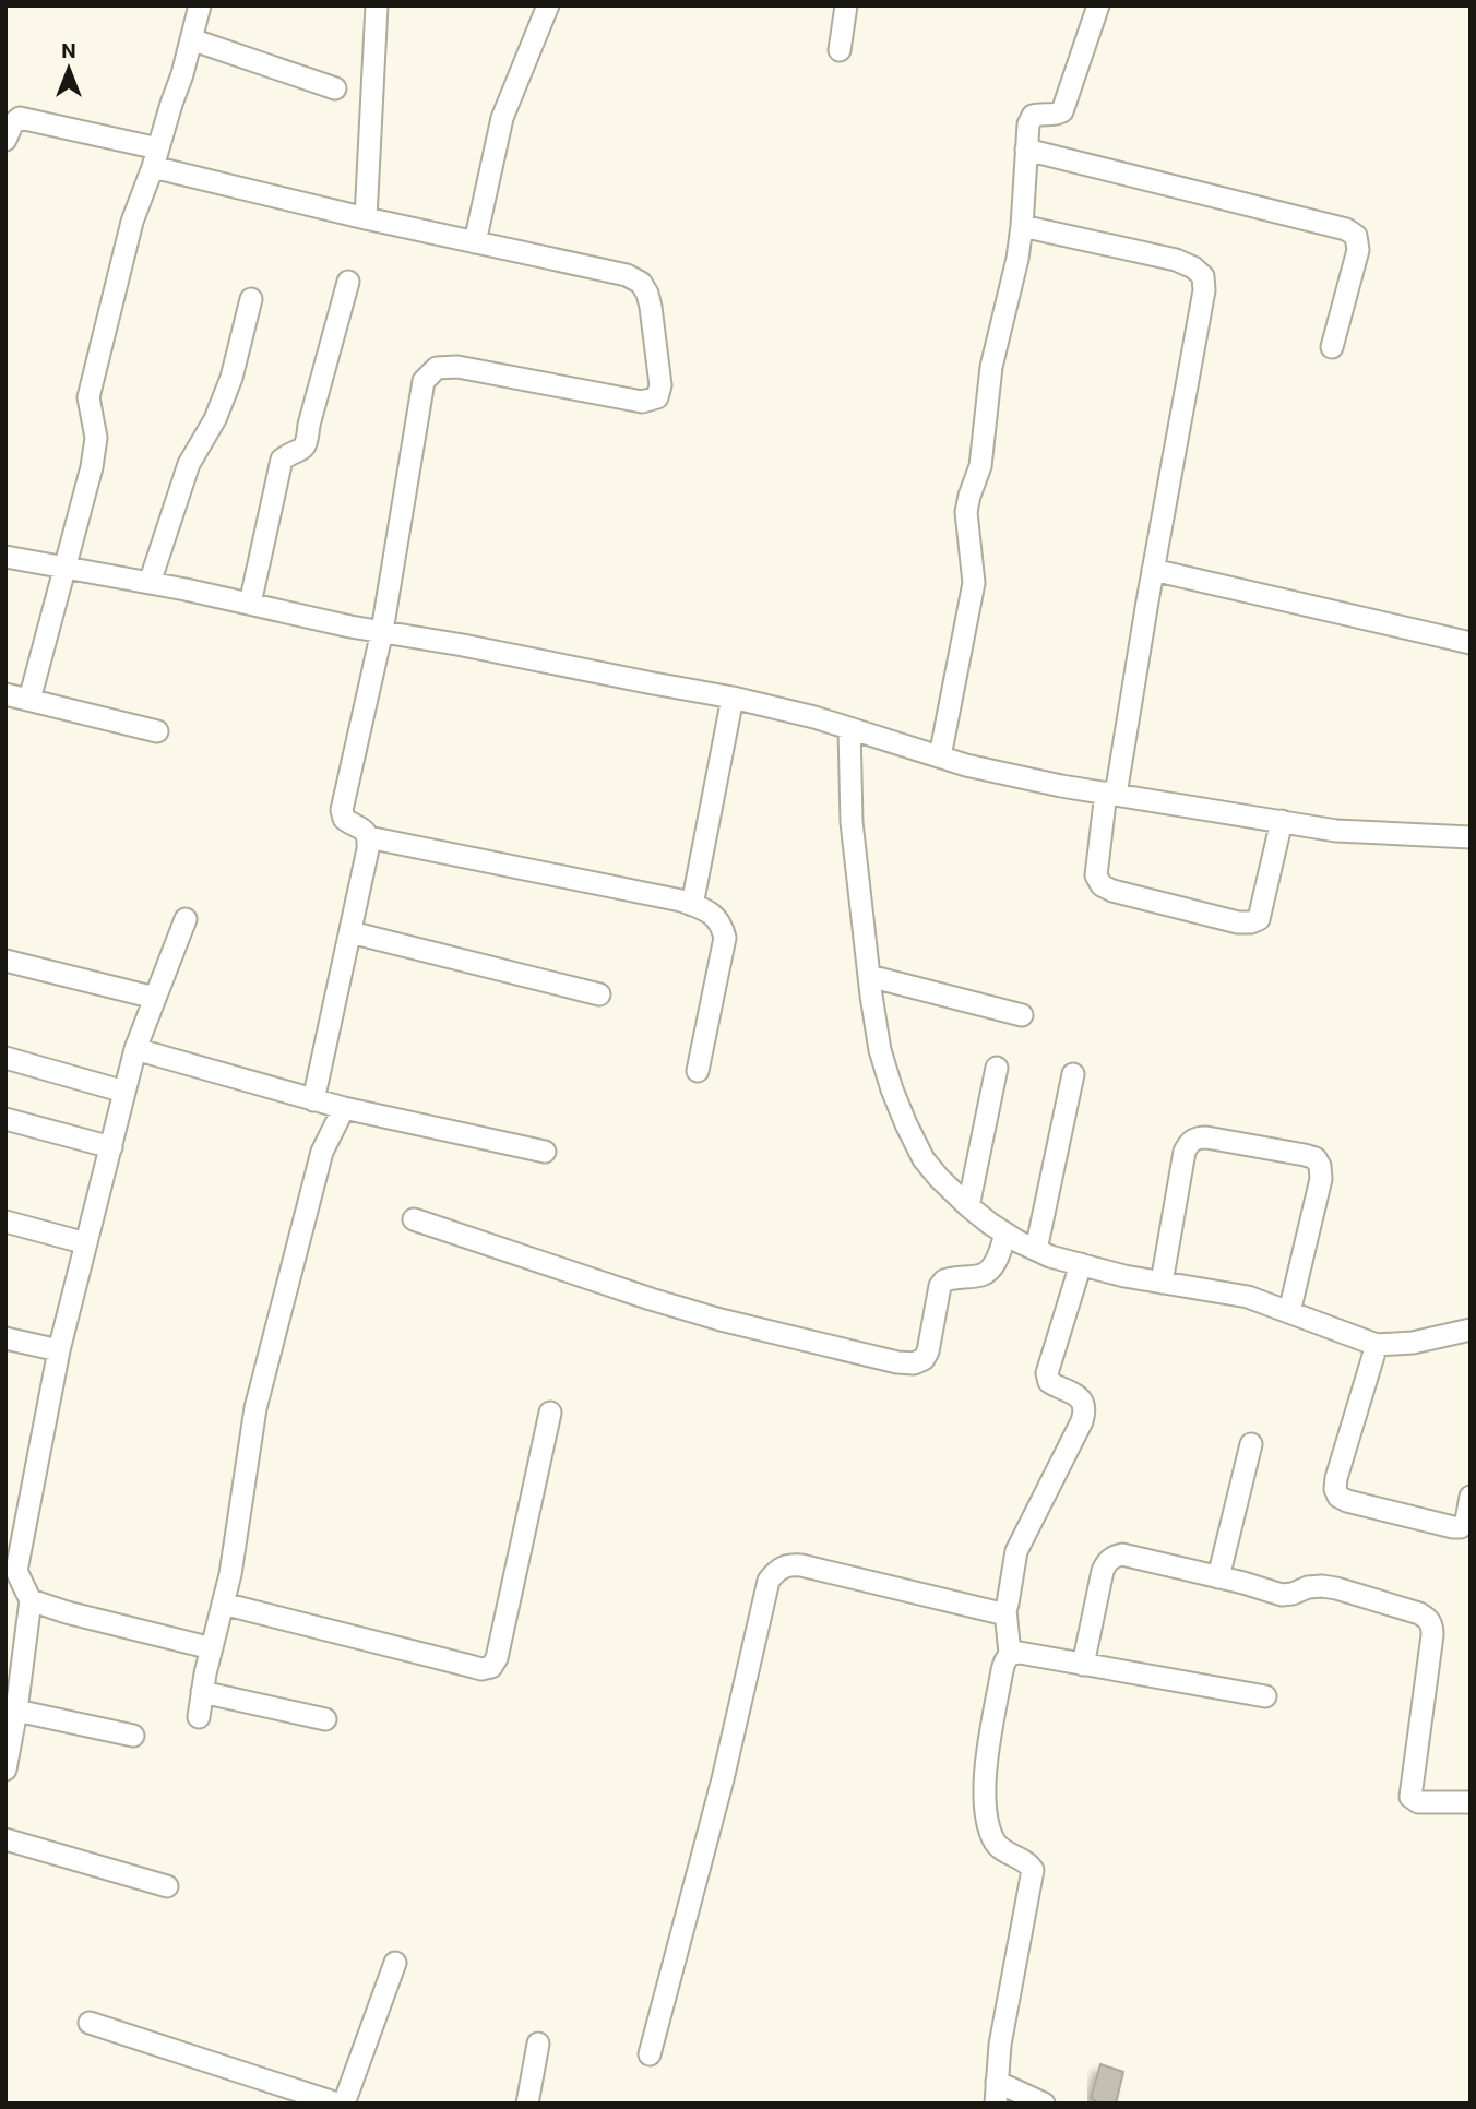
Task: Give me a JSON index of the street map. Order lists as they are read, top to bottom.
{
  "north": "top"
}
